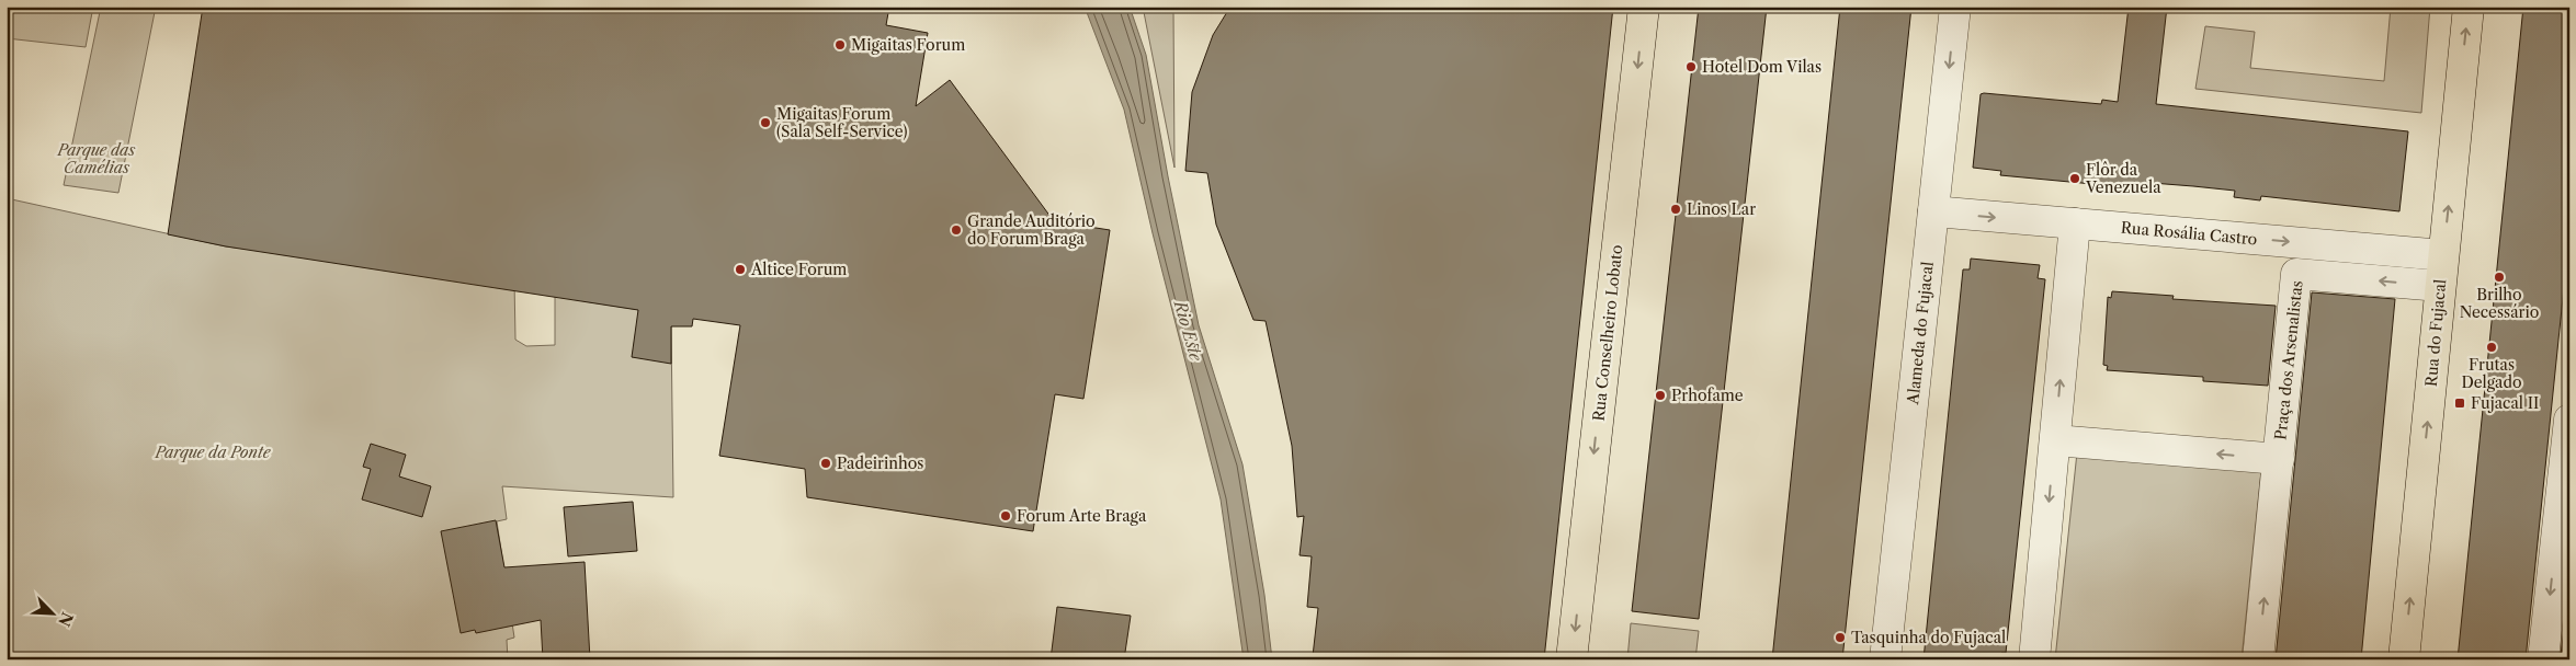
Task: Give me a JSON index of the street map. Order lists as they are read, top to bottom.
{
  "streets": {
    "main road": ["Rua Conselheiro Lobato", "Rua do Fujacal"],
    "street": ["Rua Rosália Castro", "Alameda do Fujacal", "Praça dos Arsenalistas"]
  },
  "crossings": [
    ["Rua Rosália Castro", "Alameda do Fujacal"],
    ["Rua Rosália Castro", "Rua do Fujacal"],
    ["Rua do Fujacal", "Praça dos Arsenalistas"]
  ],
  "one_way": ["Rua Rosália Castro", "Rua Conselheiro Lobato", "Rua do Fujacal"],
  "water": ["Rio Este"],
  "parks": ["Parque das Camélias", "Parque da Ponte"],
  "places": {
    "other": [
      "Migaitas Forum",
      "Hotel Dom Vilas",
      "Migaitas Forum (Sala Self-Service)",
      "Flôr da Venezuela",
      "Linos Lar",
      "Grande Auditório do Forum Braga",
      "Altice Forum",
      "Brilho Necessário",
      "Frutas Delgado",
      "Prhofame",
      "Padeirinhos",
      "Forum Arte Braga",
      "Tasquinha do Fujacal"
    ],
    "transit": ["Fujacal II"]
  },
  "north": "bottom right"
}
